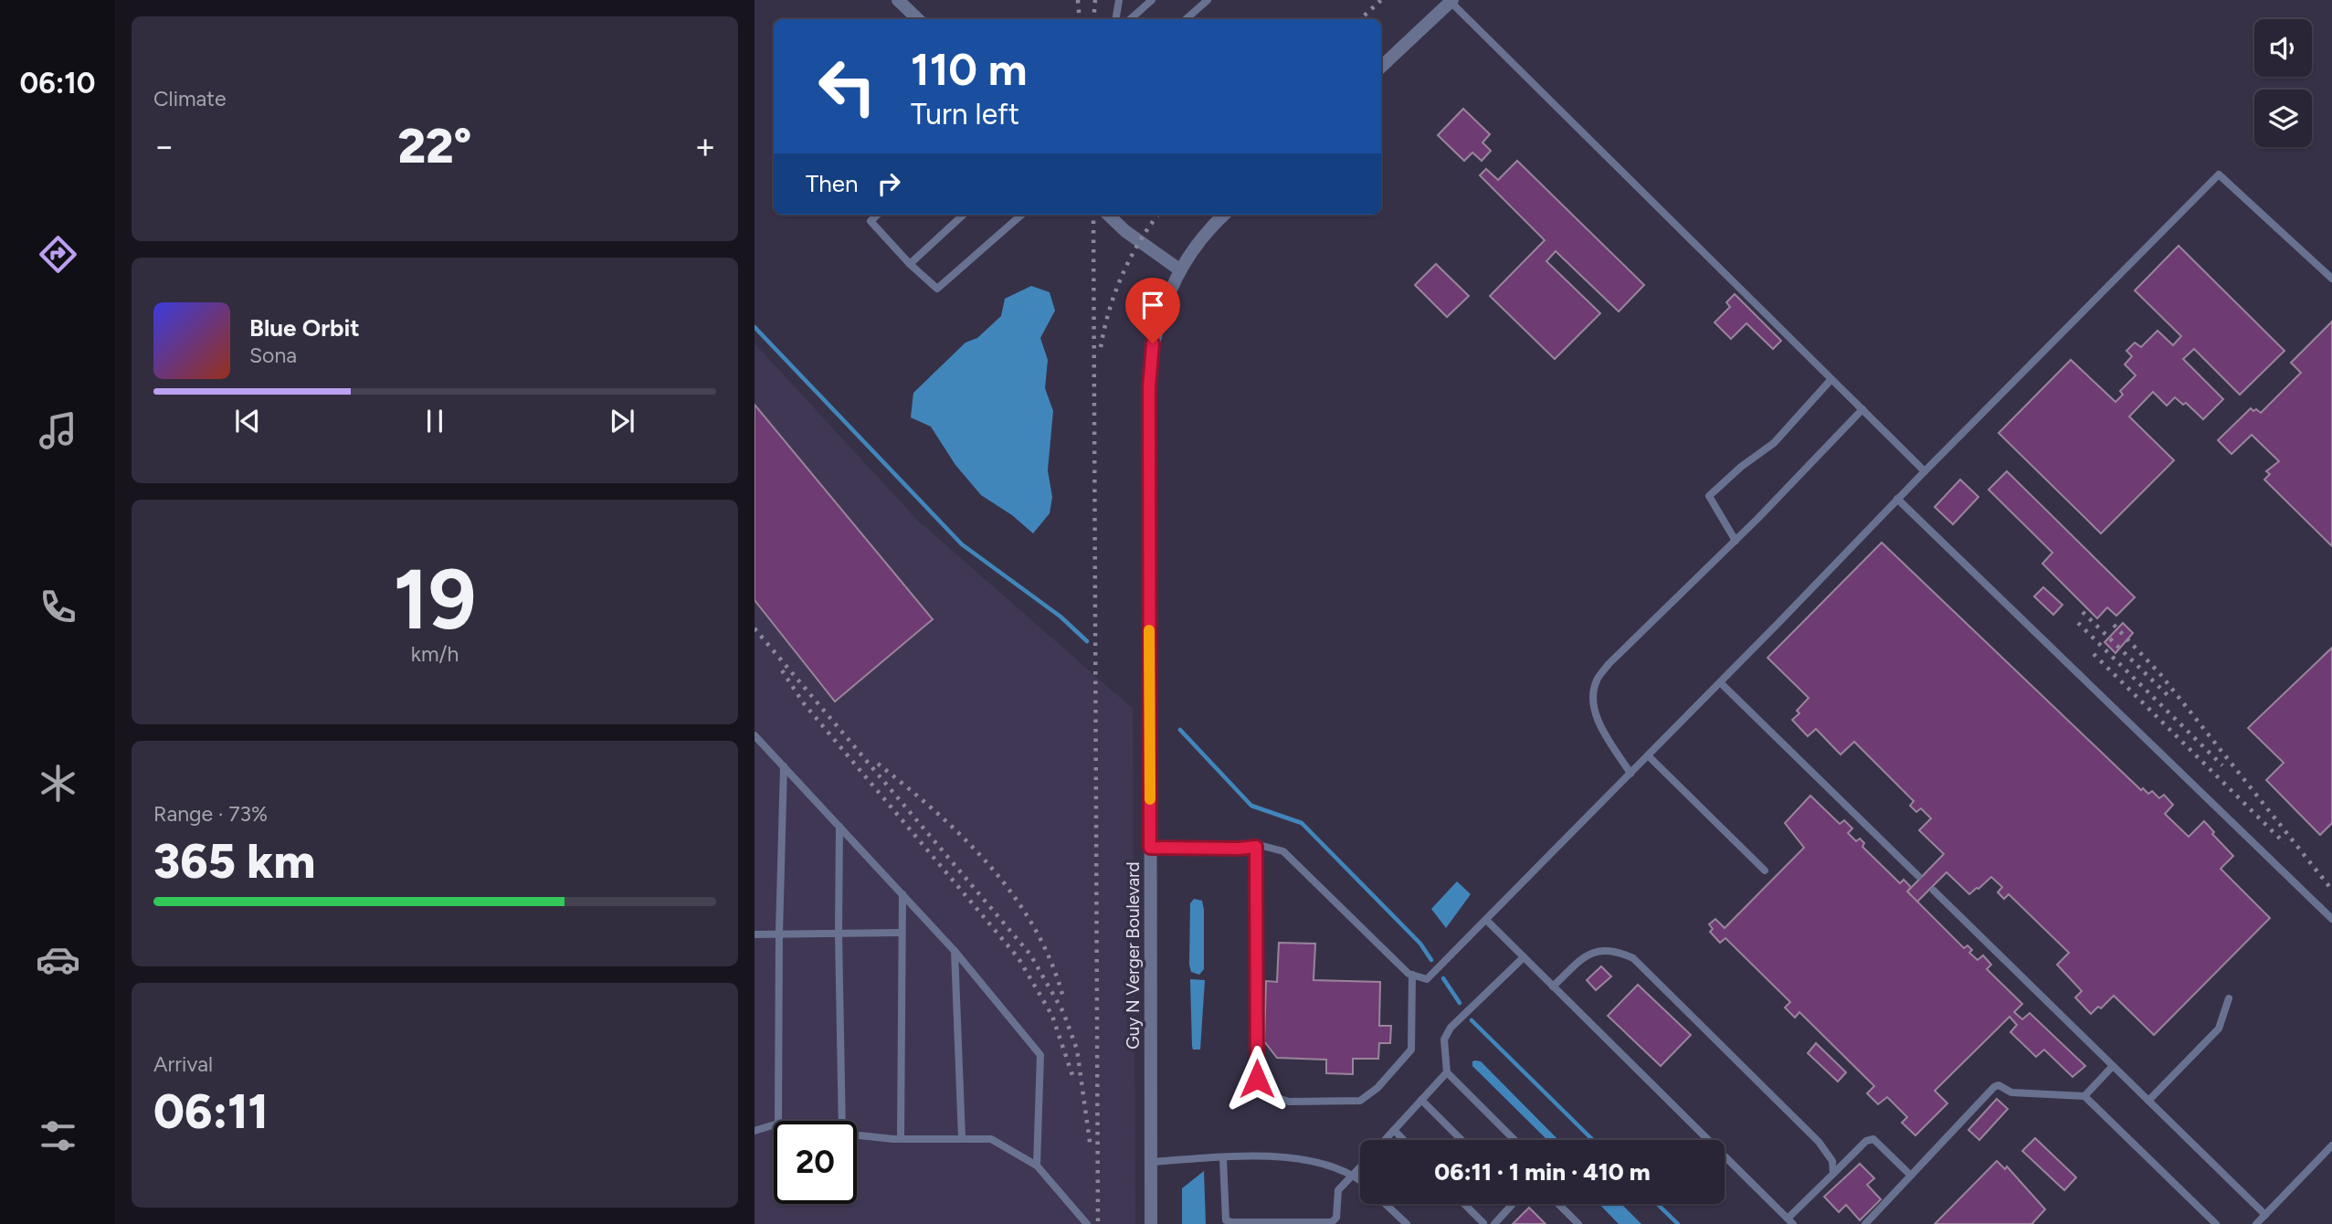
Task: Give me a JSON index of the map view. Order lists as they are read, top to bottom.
{
  "streets": {
    "street": ["Guy N Verger Boulevard"]
  },
  "page": {
    "tabs": "06:10",
    "tile": [
      "Climate",
      ["19", "km/h"],
      ["Range · 73%", "365 km"],
      ["Arrival", "06:11"]
    ],
    "turn": ["110 m", "Turn left"],
    "heat": ["−", "22°", "+"],
    "then": "Then",
    "song": ["Blue Orbit", "Sona"],
    "limit": "20",
    "trip": "06:11 · 1 min · 410 m"
  }
}
